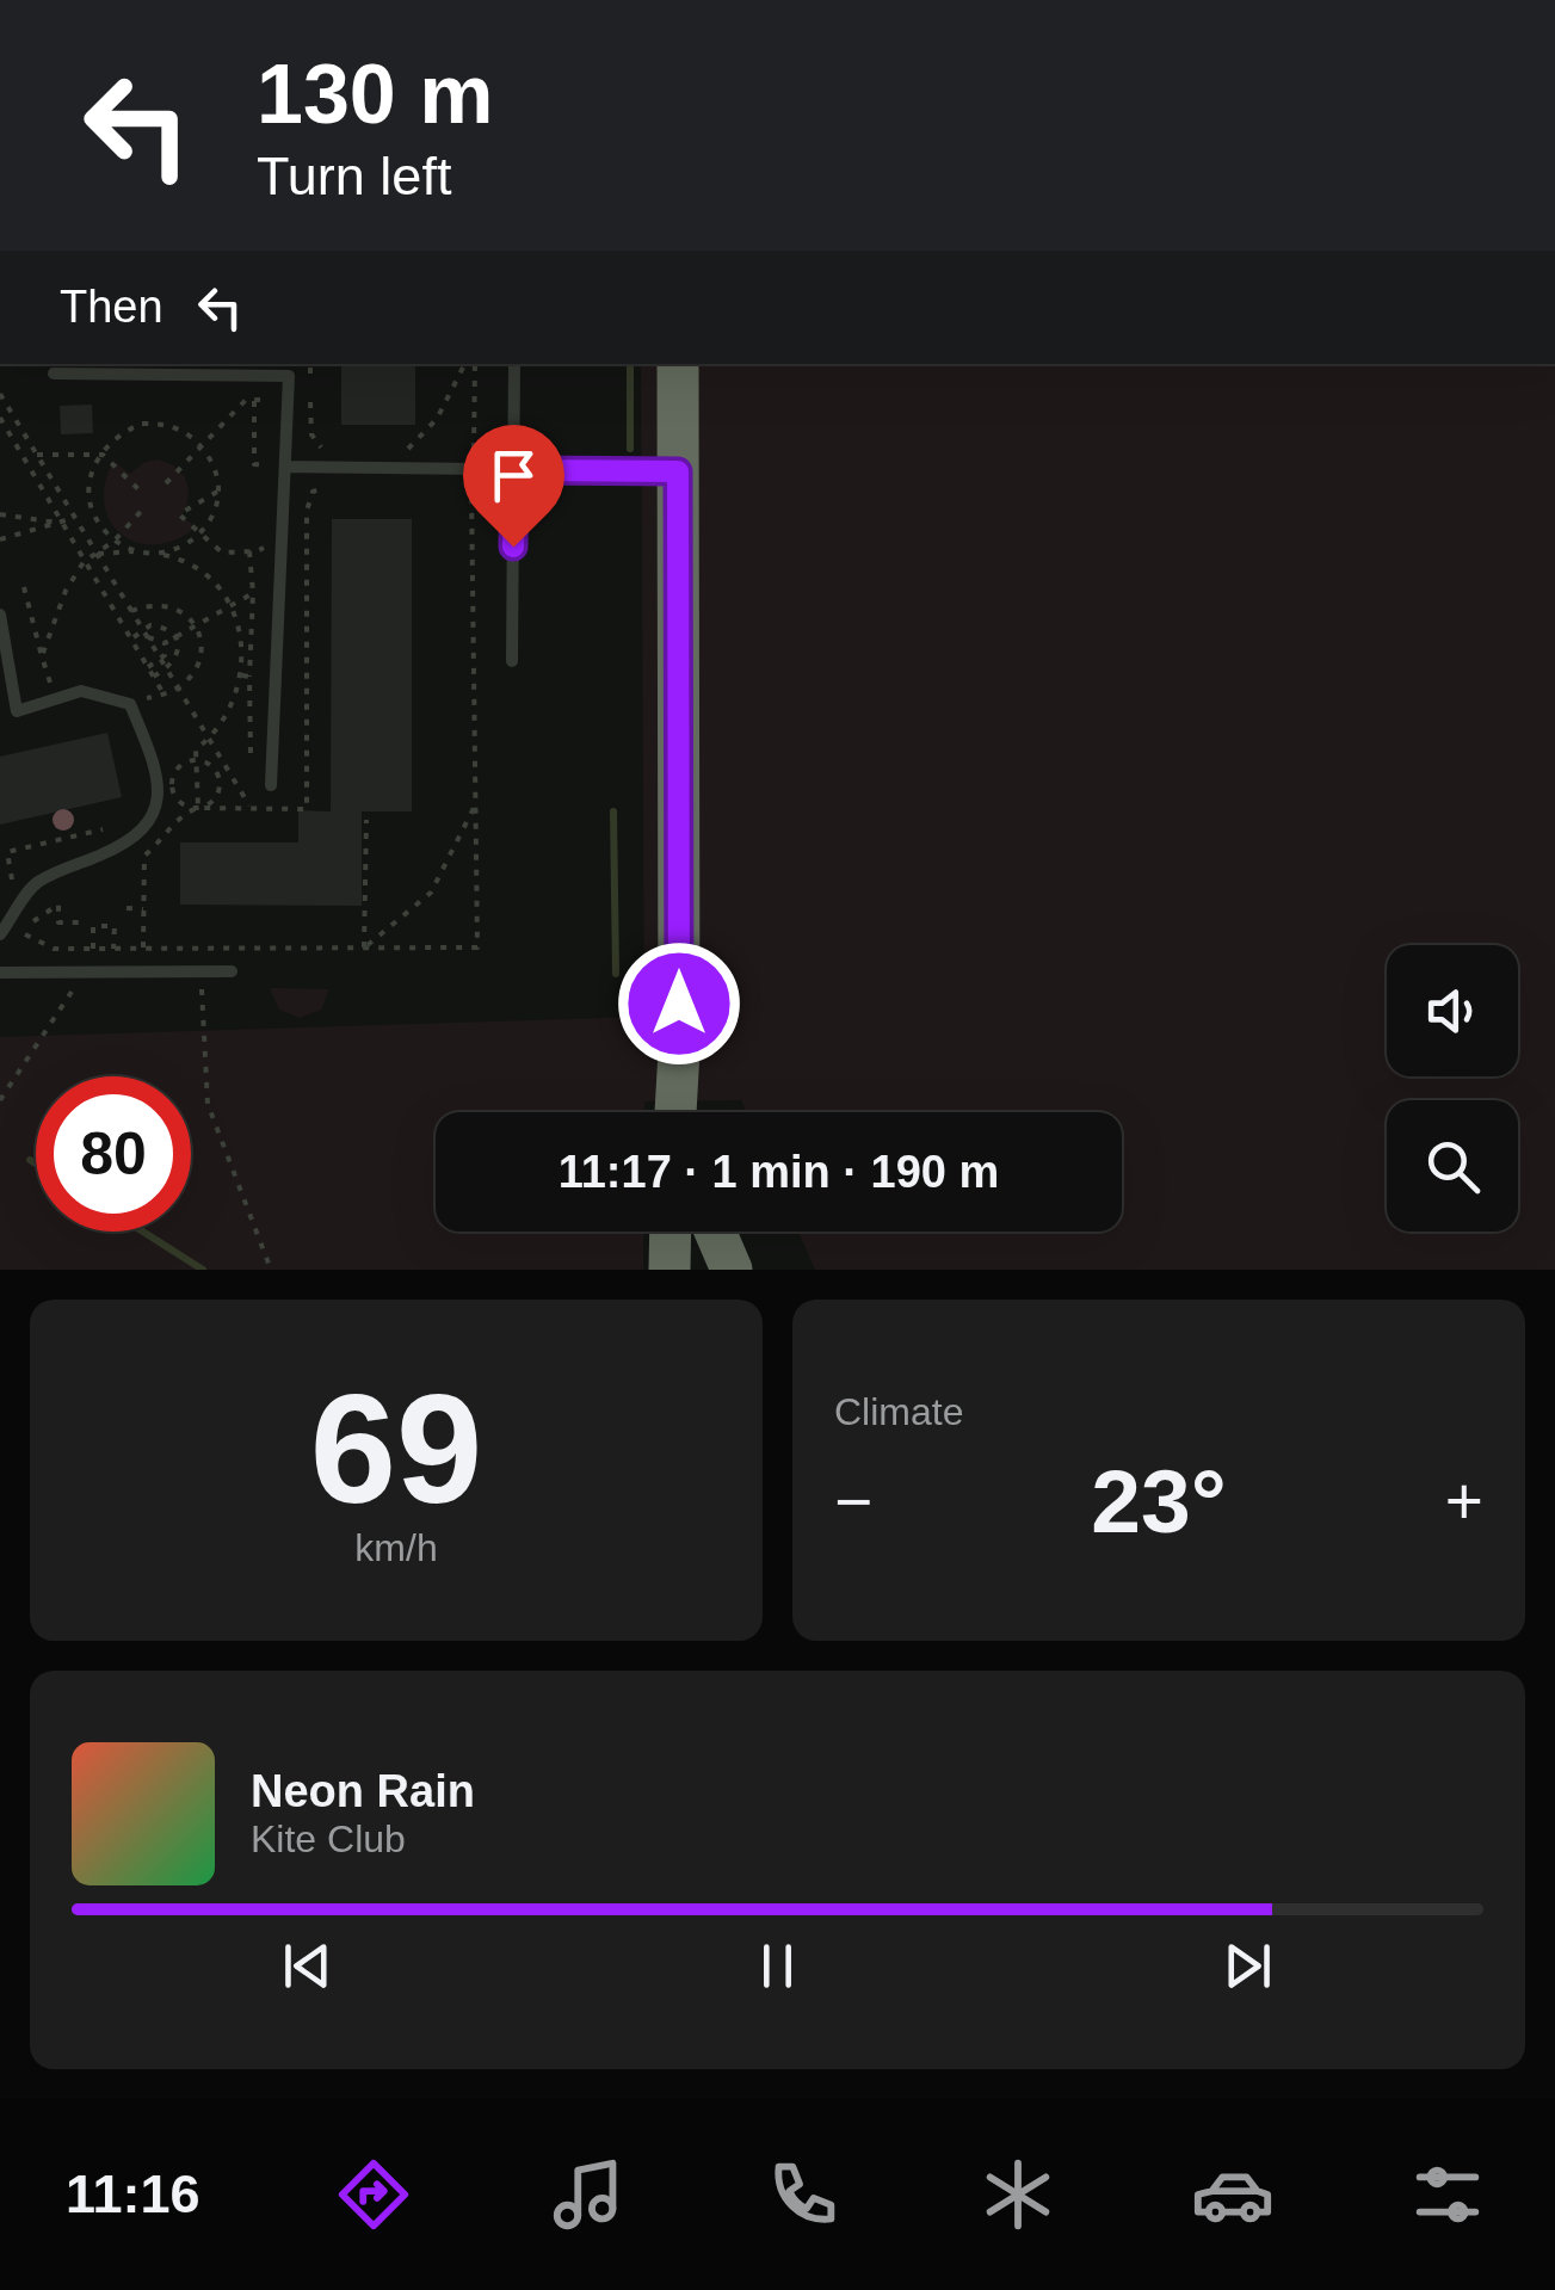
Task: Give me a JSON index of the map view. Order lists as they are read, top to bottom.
{
  "page": {
    "turn": ["130 m", "Turn left"],
    "then": "Then",
    "limit": "80",
    "trip": "11:17 · 1 min · 190 m",
    "tile": [
      ["69", "km/h"],
      "Climate"
    ],
    "heat": ["−", "23°", "+"],
    "song": ["Neon Rain", "Kite Club"],
    "tabs": "11:16"
  }
}
